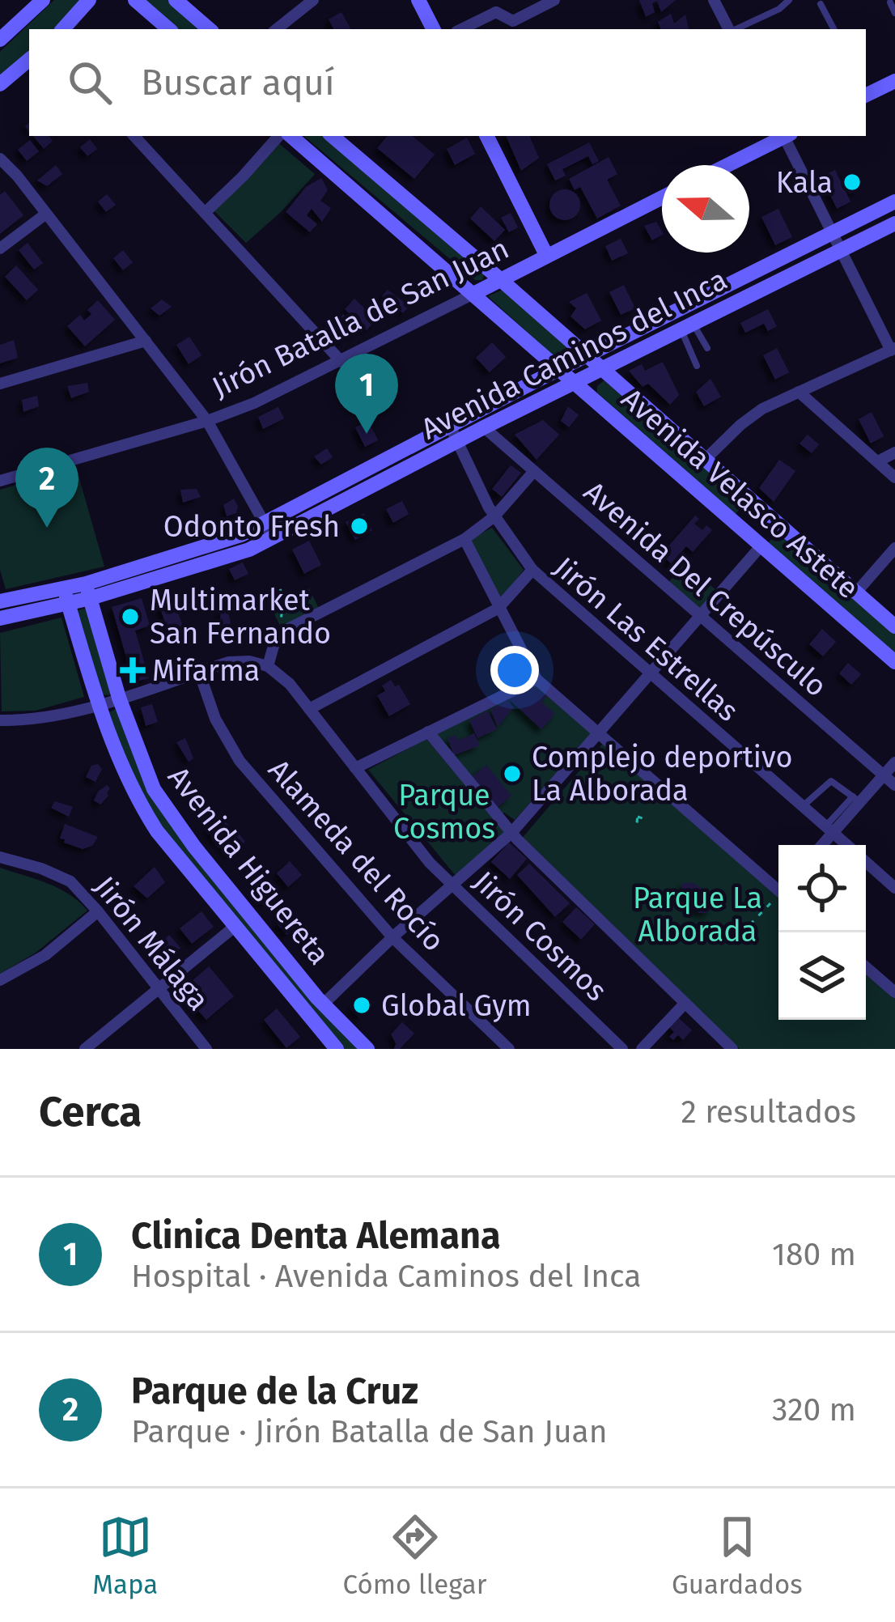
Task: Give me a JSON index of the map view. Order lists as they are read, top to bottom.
{
  "streets": {
    "main road": [
      "Jirón Batalla de San Juan",
      "Avenida Caminos del Inca",
      "Avenida Velasco Astete",
      "Avenida Higuereta"
    ],
    "street": [
      "Avenida Del Crepúsculo",
      "Jirón Las Estrellas",
      "Alameda del Rocío",
      "Jirón Cosmos",
      "Jirón Málaga"
    ]
  },
  "crossings": [
    ["Jirón Batalla de San Juan", "Avenida Velasco Astete"],
    ["Avenida Caminos del Inca", "Avenida Velasco Astete"],
    ["Avenida Caminos del Inca", "Avenida Del Crepúsculo"],
    ["Avenida Caminos del Inca", "Jirón Las Estrellas"],
    ["Avenida Caminos del Inca", "Avenida Higuereta"]
  ],
  "parks": ["Parque Cosmos", "Parque La Alborada"],
  "places": {
    "other": [
      "Kala",
      "Odonto Fresh",
      "Multimarket San Fernando",
      "Complejo deportivo La Alborada",
      "Global Gym"
    ],
    "health": ["Mifarma"]
  },
  "north": "left",
  "page": {
    "search": "Buscar aquí",
    "pins": ["1", "2"],
    "heading": ["Cerca", "2 resultados"],
    "list": [
      {
        "mark": "1",
        "name": "Clinica Denta Alemana",
        "note": "Hospital · Avenida Caminos del Inca",
        "value": "180 m"
      },
      {
        "mark": "2",
        "name": "Parque de la Cruz",
        "note": "Parque · Jirón Batalla de San Juan",
        "value": "320 m"
      }
    ],
    "nav": ["Mapa", "Cómo llegar", "Guardados"]
  }
}
